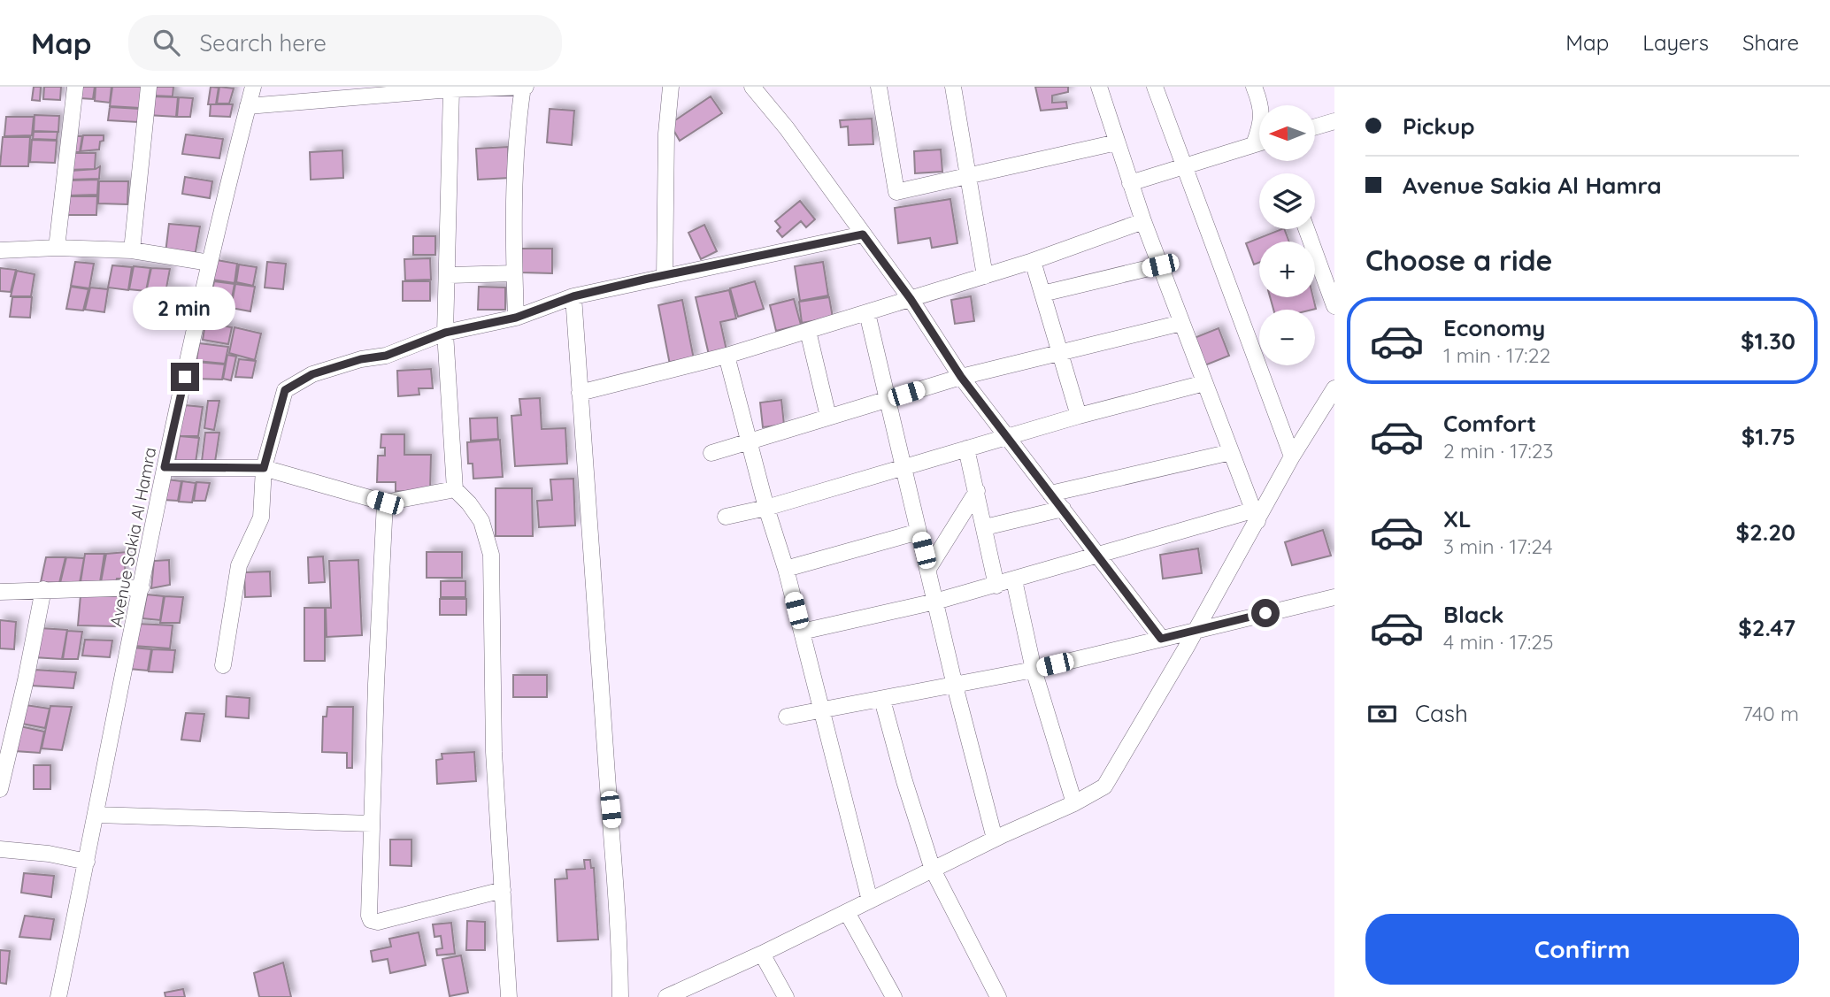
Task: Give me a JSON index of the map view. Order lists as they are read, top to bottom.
{
  "streets": {
    "street": ["Avenue Sakia Al Hamra"]
  },
  "north": "left",
  "page": {
    "header": "Map",
    "search": "Search here",
    "nav": ["Map", "Layers", "Share"],
    "banner": ["Pickup", "Avenue Sakia Al Hamra"],
    "map_buttons": ["+", "−"],
    "heading": "Choose a ride",
    "bubble": "2 min",
    "list": [
      {
        "name": "Economy",
        "note": "1 min · 17:22",
        "value": "$1.30"
      },
      {
        "name": "Comfort",
        "note": "2 min · 17:23",
        "value": "$1.75"
      },
      {
        "name": "XL",
        "note": "3 min · 17:24",
        "value": "$2.20"
      },
      {
        "name": "Black",
        "note": "4 min · 17:25",
        "value": "$2.47"
      }
    ],
    "pay": ["Cash", "740 m"],
    "buttons": "Confirm"
  }
}
